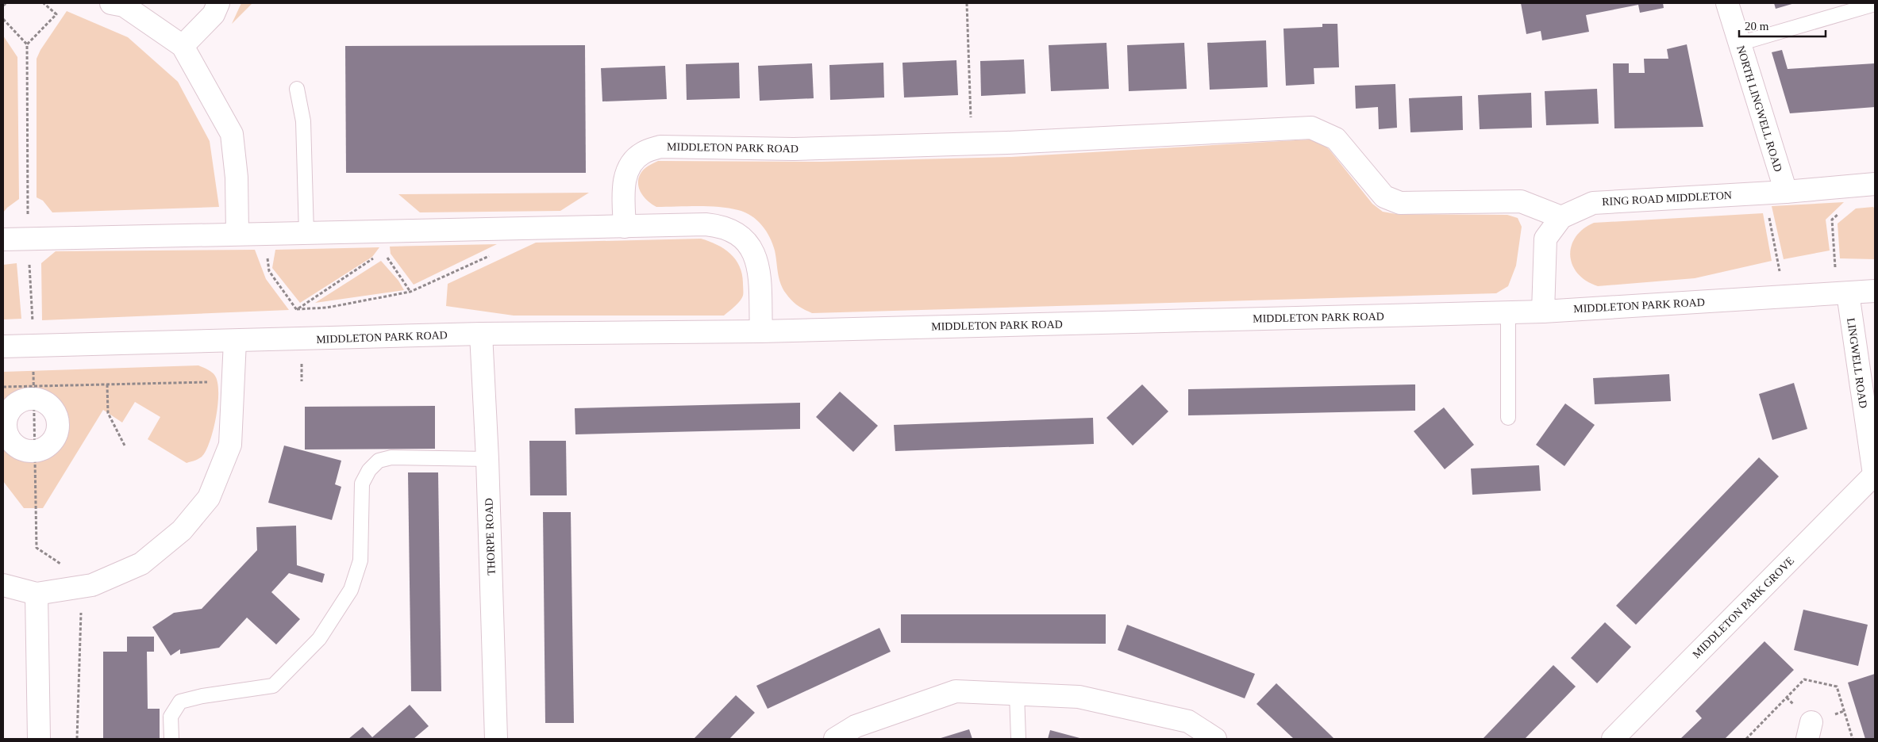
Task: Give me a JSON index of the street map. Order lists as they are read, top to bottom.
{
  "streets": {
    "street": [
      "NORTH LINGWELL ROAD",
      "MIDDLETON PARK ROAD",
      "RING ROAD MIDDLETON",
      "LINGWELL ROAD",
      "THORPE ROAD",
      "MIDDLETON PARK GROVE"
    ]
  },
  "crossings": [
    ["NORTH LINGWELL ROAD", "RING ROAD MIDDLETON"],
    ["MIDDLETON PARK ROAD", "RING ROAD MIDDLETON"],
    ["MIDDLETON PARK ROAD", "LINGWELL ROAD"],
    ["MIDDLETON PARK ROAD", "THORPE ROAD"],
    ["LINGWELL ROAD", "MIDDLETON PARK GROVE"]
  ],
  "scale_bar": "20 m"
}
